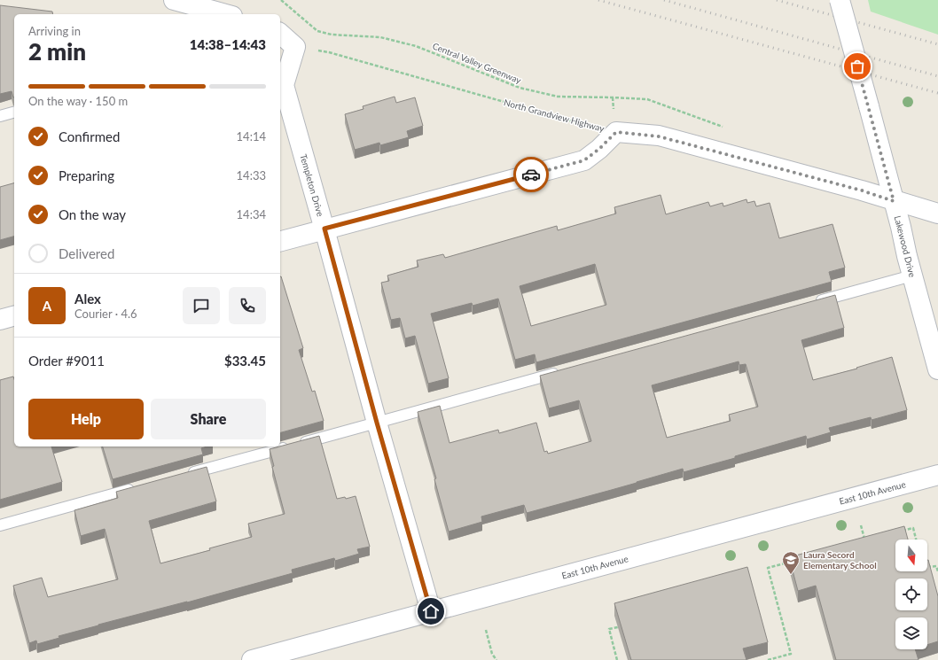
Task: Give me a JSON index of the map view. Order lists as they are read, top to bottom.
{
  "streets": {
    "street": [
      "North Grandview Highway",
      "Templeton Drive",
      "Lakewood Drive",
      "East 10th Avenue"
    ],
    "path": ["Central Valley Greenway"]
  },
  "crossings": [
    ["North Grandview Highway", "Templeton Drive"],
    ["North Grandview Highway", "Lakewood Drive"],
    ["Templeton Drive", "East 10th Avenue"]
  ],
  "places": {
    "school or university": ["Laura Secord Elementary School"]
  },
  "north": "bottom",
  "page": {
    "heading": ["2 min", "Arriving in", "14:38–14:43"],
    "panel": [
      "Alex",
      "Courier · 4.6",
      "Order #9011",
      "$33.45"
    ],
    "bar": "On the way · 150 m",
    "list": [
      ["Confirmed", "14:14"],
      ["Preparing", "14:33"],
      ["On the way", "14:34"],
      "Delivered"
    ],
    "round": "A",
    "buttons": ["Help", "Share"]
  }
}
